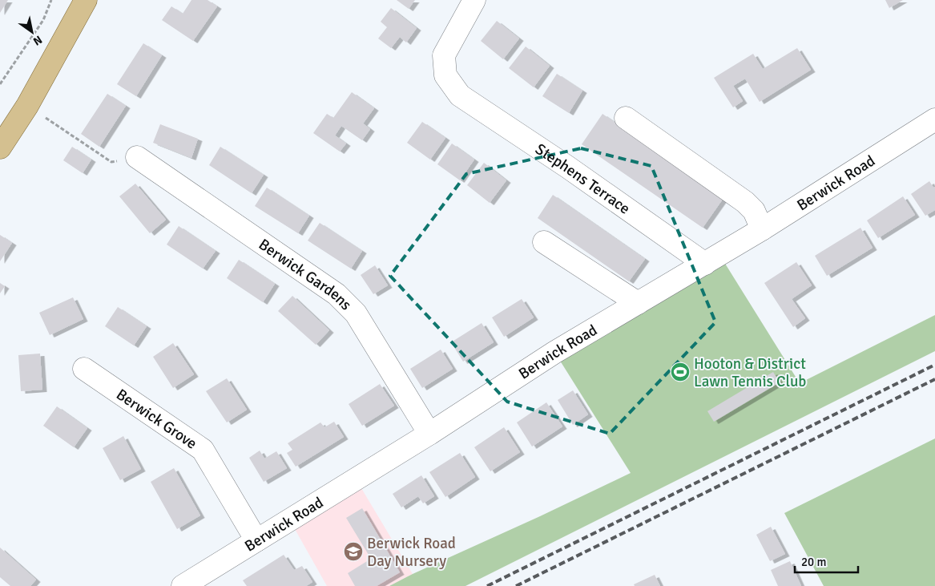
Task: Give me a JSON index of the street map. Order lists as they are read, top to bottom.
{
  "streets": {
    "street": [
      "Stephens Terrace",
      "Berwick Road",
      "Berwick Gardens",
      "Berwick Grove"
    ]
  },
  "crossings": [
    ["Stephens Terrace", "Berwick Road"],
    ["Berwick Road", "Berwick Gardens"],
    ["Berwick Road", "Berwick Grove"]
  ],
  "places": {
    "sports": ["Hooton & District Lawn Tennis Club"],
    "school or university": ["Berwick Road Day Nursery"]
  },
  "scale_bar": "20 m",
  "north": "bottom right"
}
